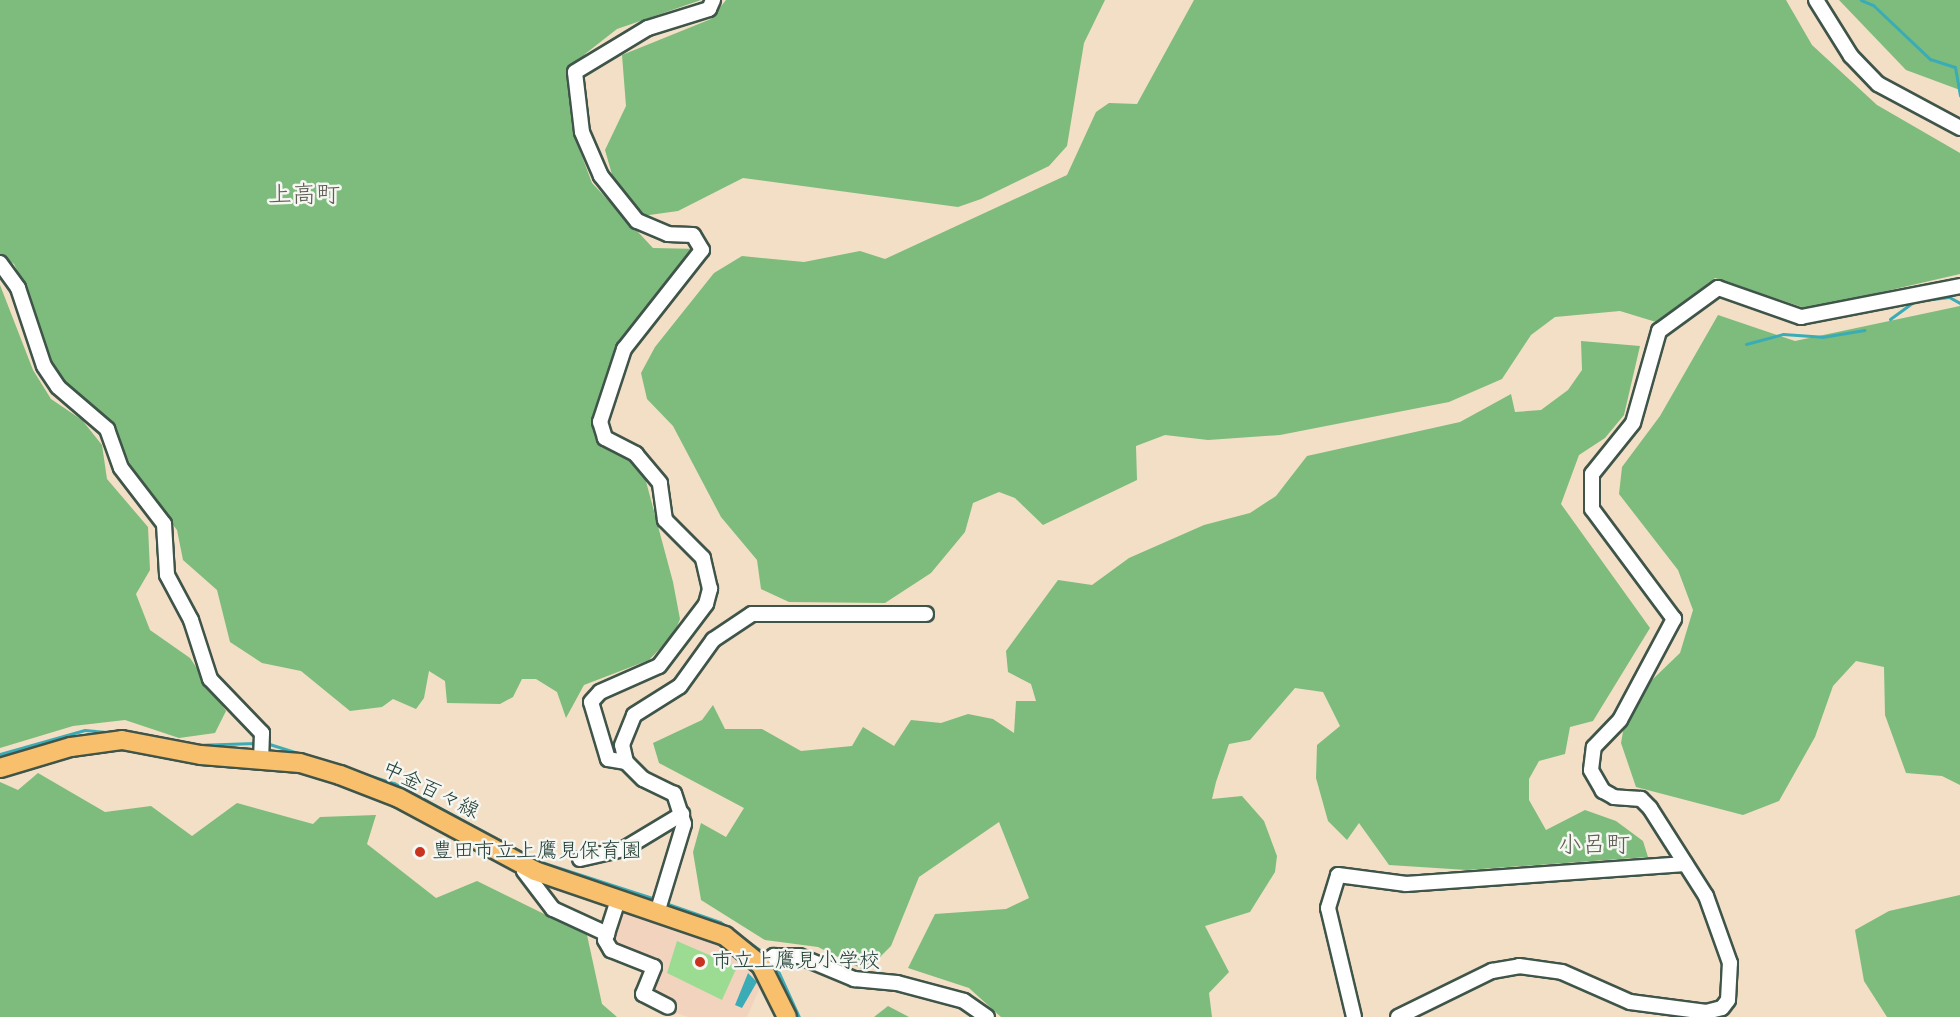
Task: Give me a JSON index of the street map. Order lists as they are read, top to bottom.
{
  "streets": {
    "main road": ["中金百々線"]
  },
  "districts": ["上高町", "小呂町"],
  "places": ["豊田市立上鷹見保育園", "市立上鷹見小学校"]
}
